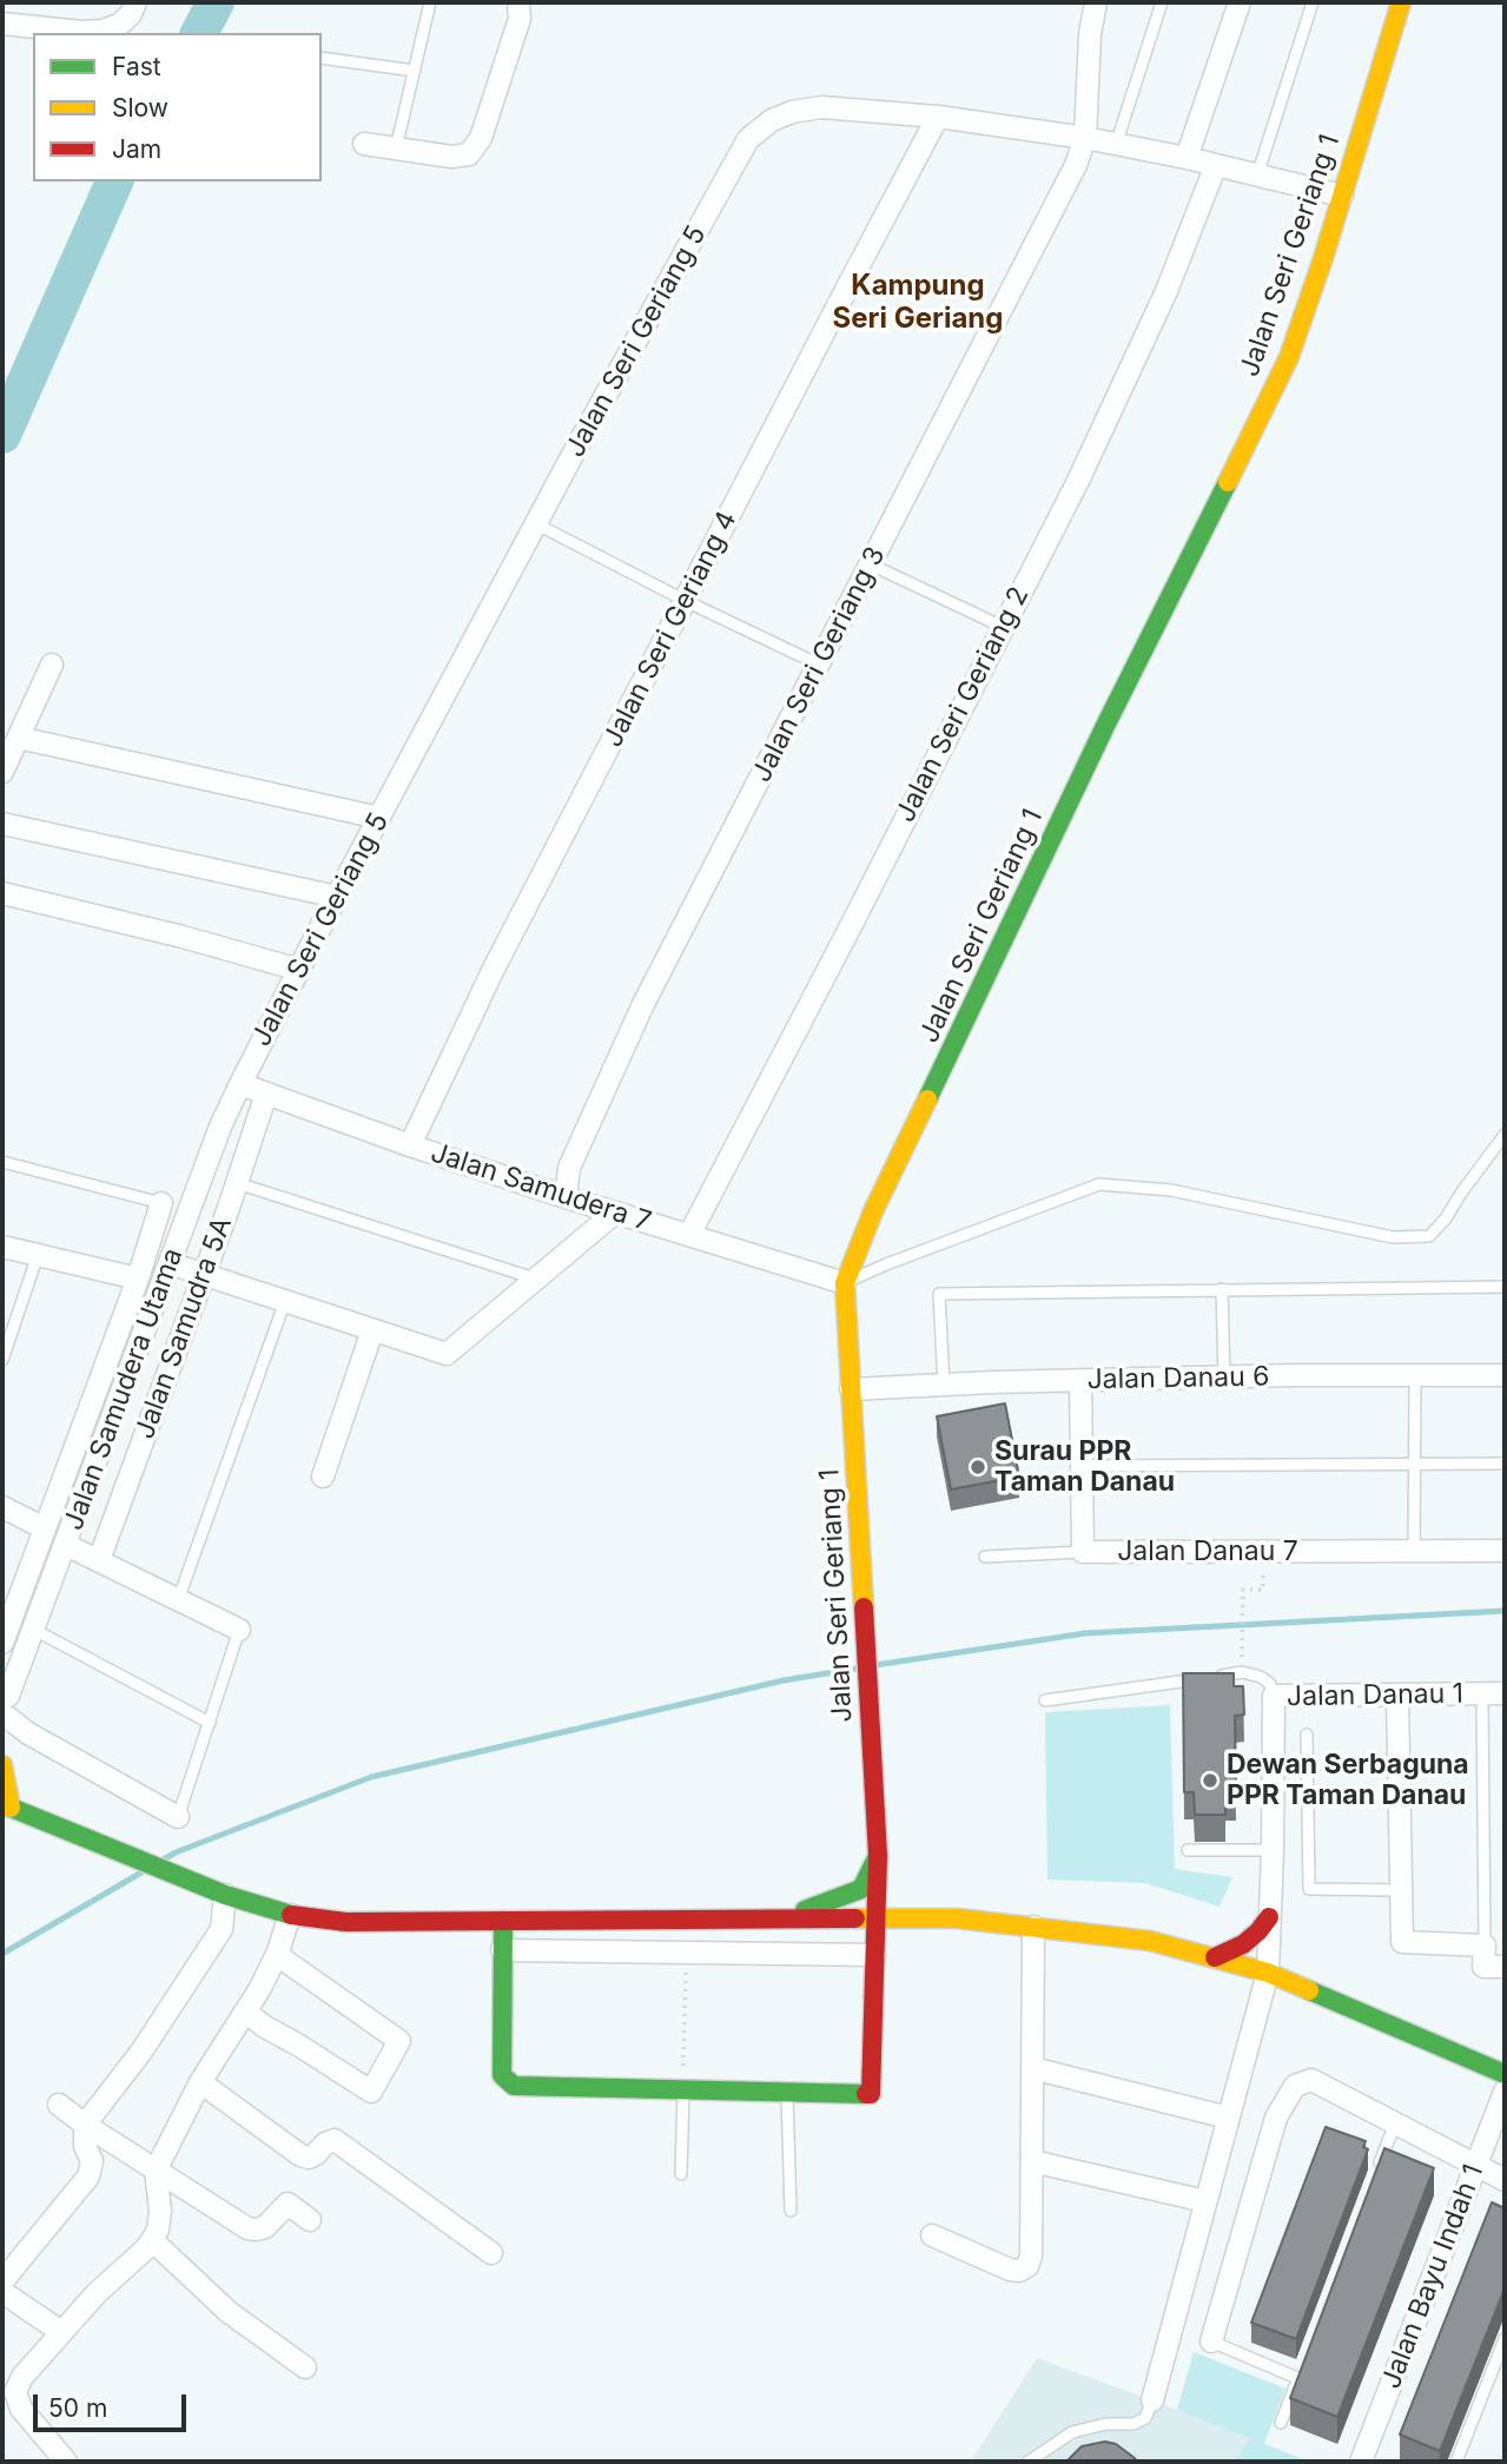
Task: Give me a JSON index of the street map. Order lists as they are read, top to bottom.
{
  "streets": {
    "street": [
      "Jalan Seri Geriang 1",
      "Jalan Seri Geriang 5",
      "Jalan Seri Geriang 4",
      "Jalan Seri Geriang 3",
      "Jalan Seri Geriang 2",
      "Jalan Samudera 7",
      "Jalan Samudra 5A",
      "Jalan Danau 6",
      "Jalan Samudera Utama",
      "Jalan Danau 7",
      "Jalan Danau 1",
      "Jalan Bayu Indah 1"
    ]
  },
  "crossings": [
    ["Jalan Seri Geriang 1", "Jalan Seri Geriang 5"],
    ["Jalan Seri Geriang 1", "Jalan Samudera 7"],
    ["Jalan Seri Geriang 1", "Jalan Danau 6"],
    ["Jalan Seri Geriang 5", "Jalan Seri Geriang 4"],
    ["Jalan Seri Geriang 5", "Jalan Seri Geriang 3"],
    ["Jalan Seri Geriang 5", "Jalan Seri Geriang 2"],
    ["Jalan Seri Geriang 5", "Jalan Samudera 7"],
    ["Jalan Seri Geriang 5", "Jalan Samudera Utama"],
    ["Jalan Seri Geriang 4", "Jalan Samudera 7"],
    ["Jalan Seri Geriang 3", "Jalan Samudera 7"],
    ["Jalan Seri Geriang 2", "Jalan Samudera 7"],
    ["Jalan Samudera 7", "Jalan Samudra 5A"],
    ["Jalan Samudera 7", "Jalan Samudera Utama"],
    ["Jalan Danau 6", "Jalan Danau 7"]
  ],
  "districts": ["Kampung Seri Geriang"],
  "places": ["Surau PPR Taman Danau", "Dewan Serbaguna PPR Taman Danau"],
  "legend": ["Fast", "Slow", "Jam"],
  "scale_bar": "50 m"
}
